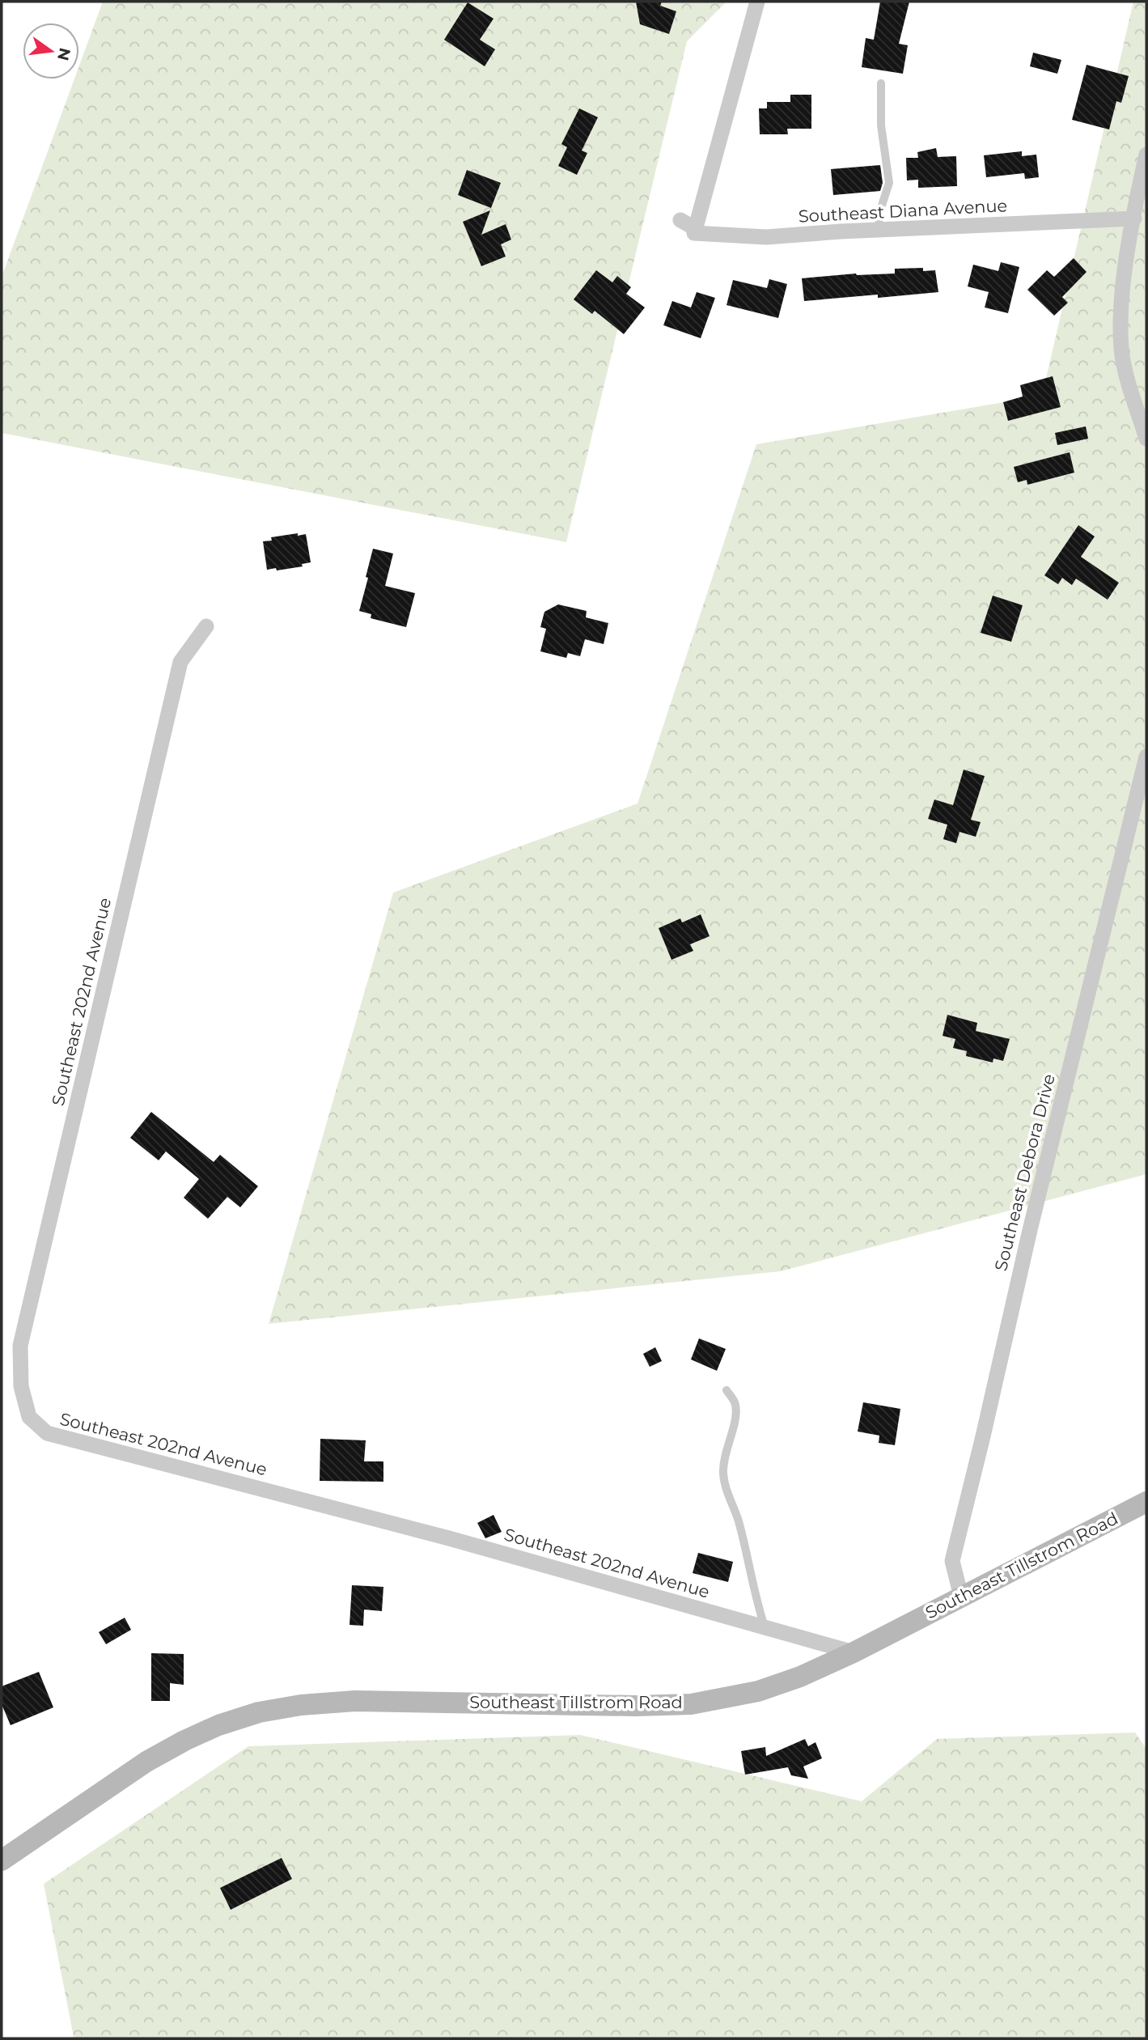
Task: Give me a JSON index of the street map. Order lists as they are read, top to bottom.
{
  "streets": {
    "main road": ["Southeast Tillstrom Road"],
    "street": ["Southeast Diana Avenue", "Southeast 202nd Avenue", "Southeast Debora Drive"]
  },
  "crossings": [
    ["Southeast 202nd Avenue", "Southeast Tillstrom Road"],
    ["Southeast Debora Drive", "Southeast Tillstrom Road"]
  ],
  "north": "right"
}
